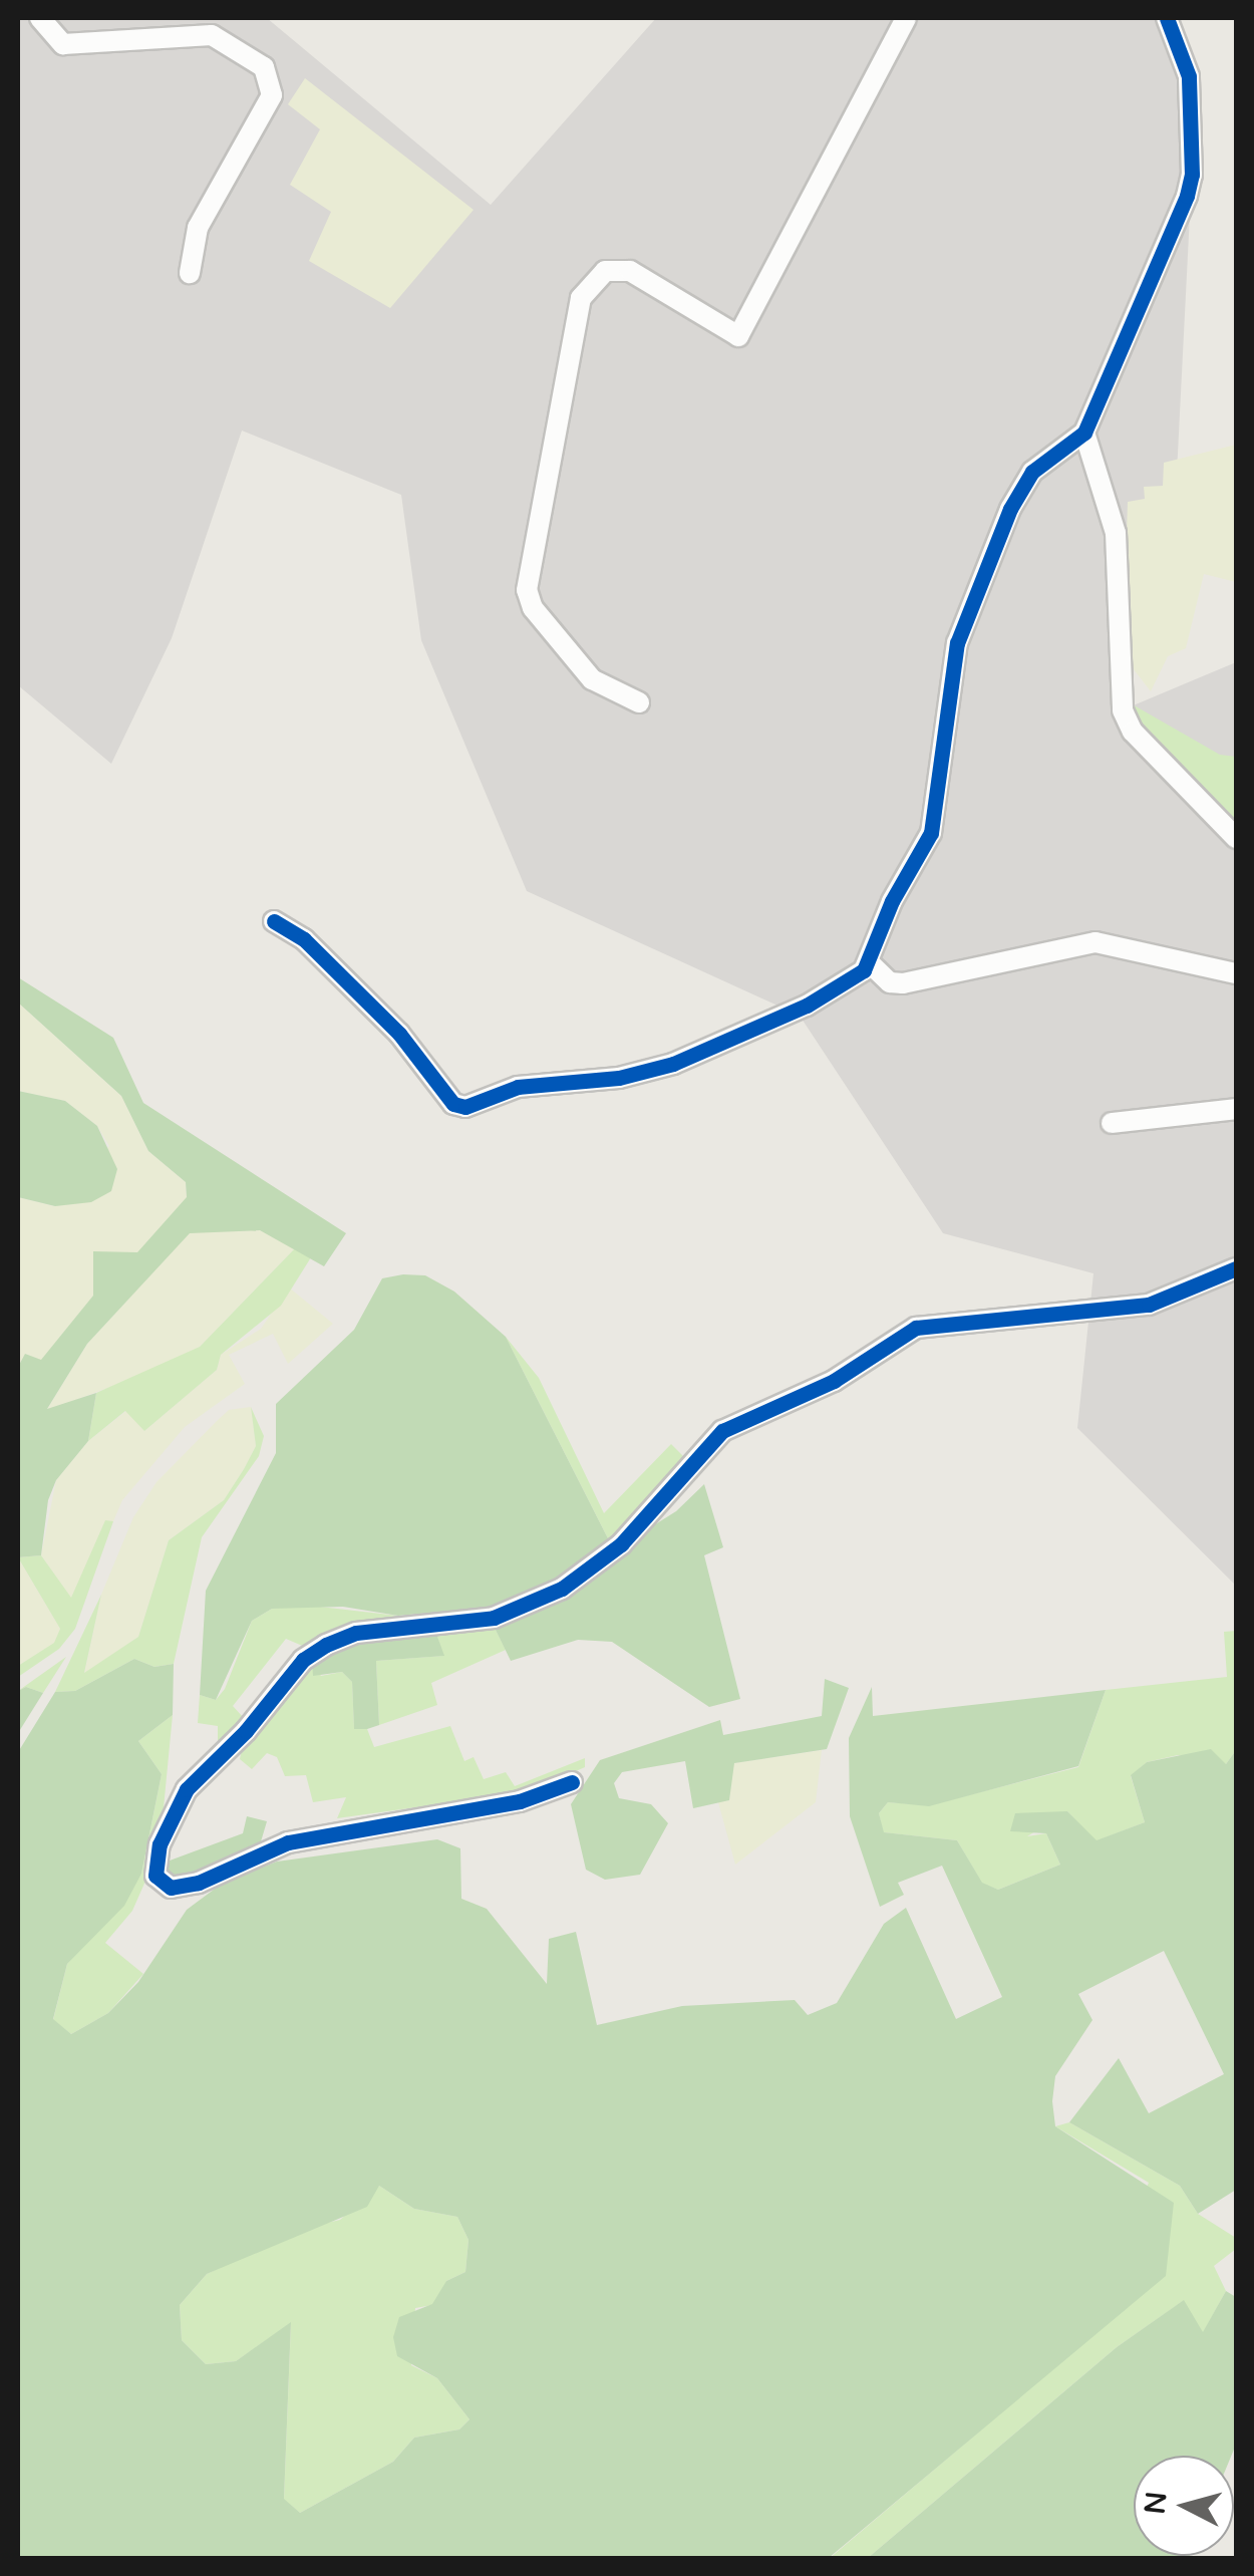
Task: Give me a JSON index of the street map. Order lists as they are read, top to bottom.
{
  "north": "left"
}
